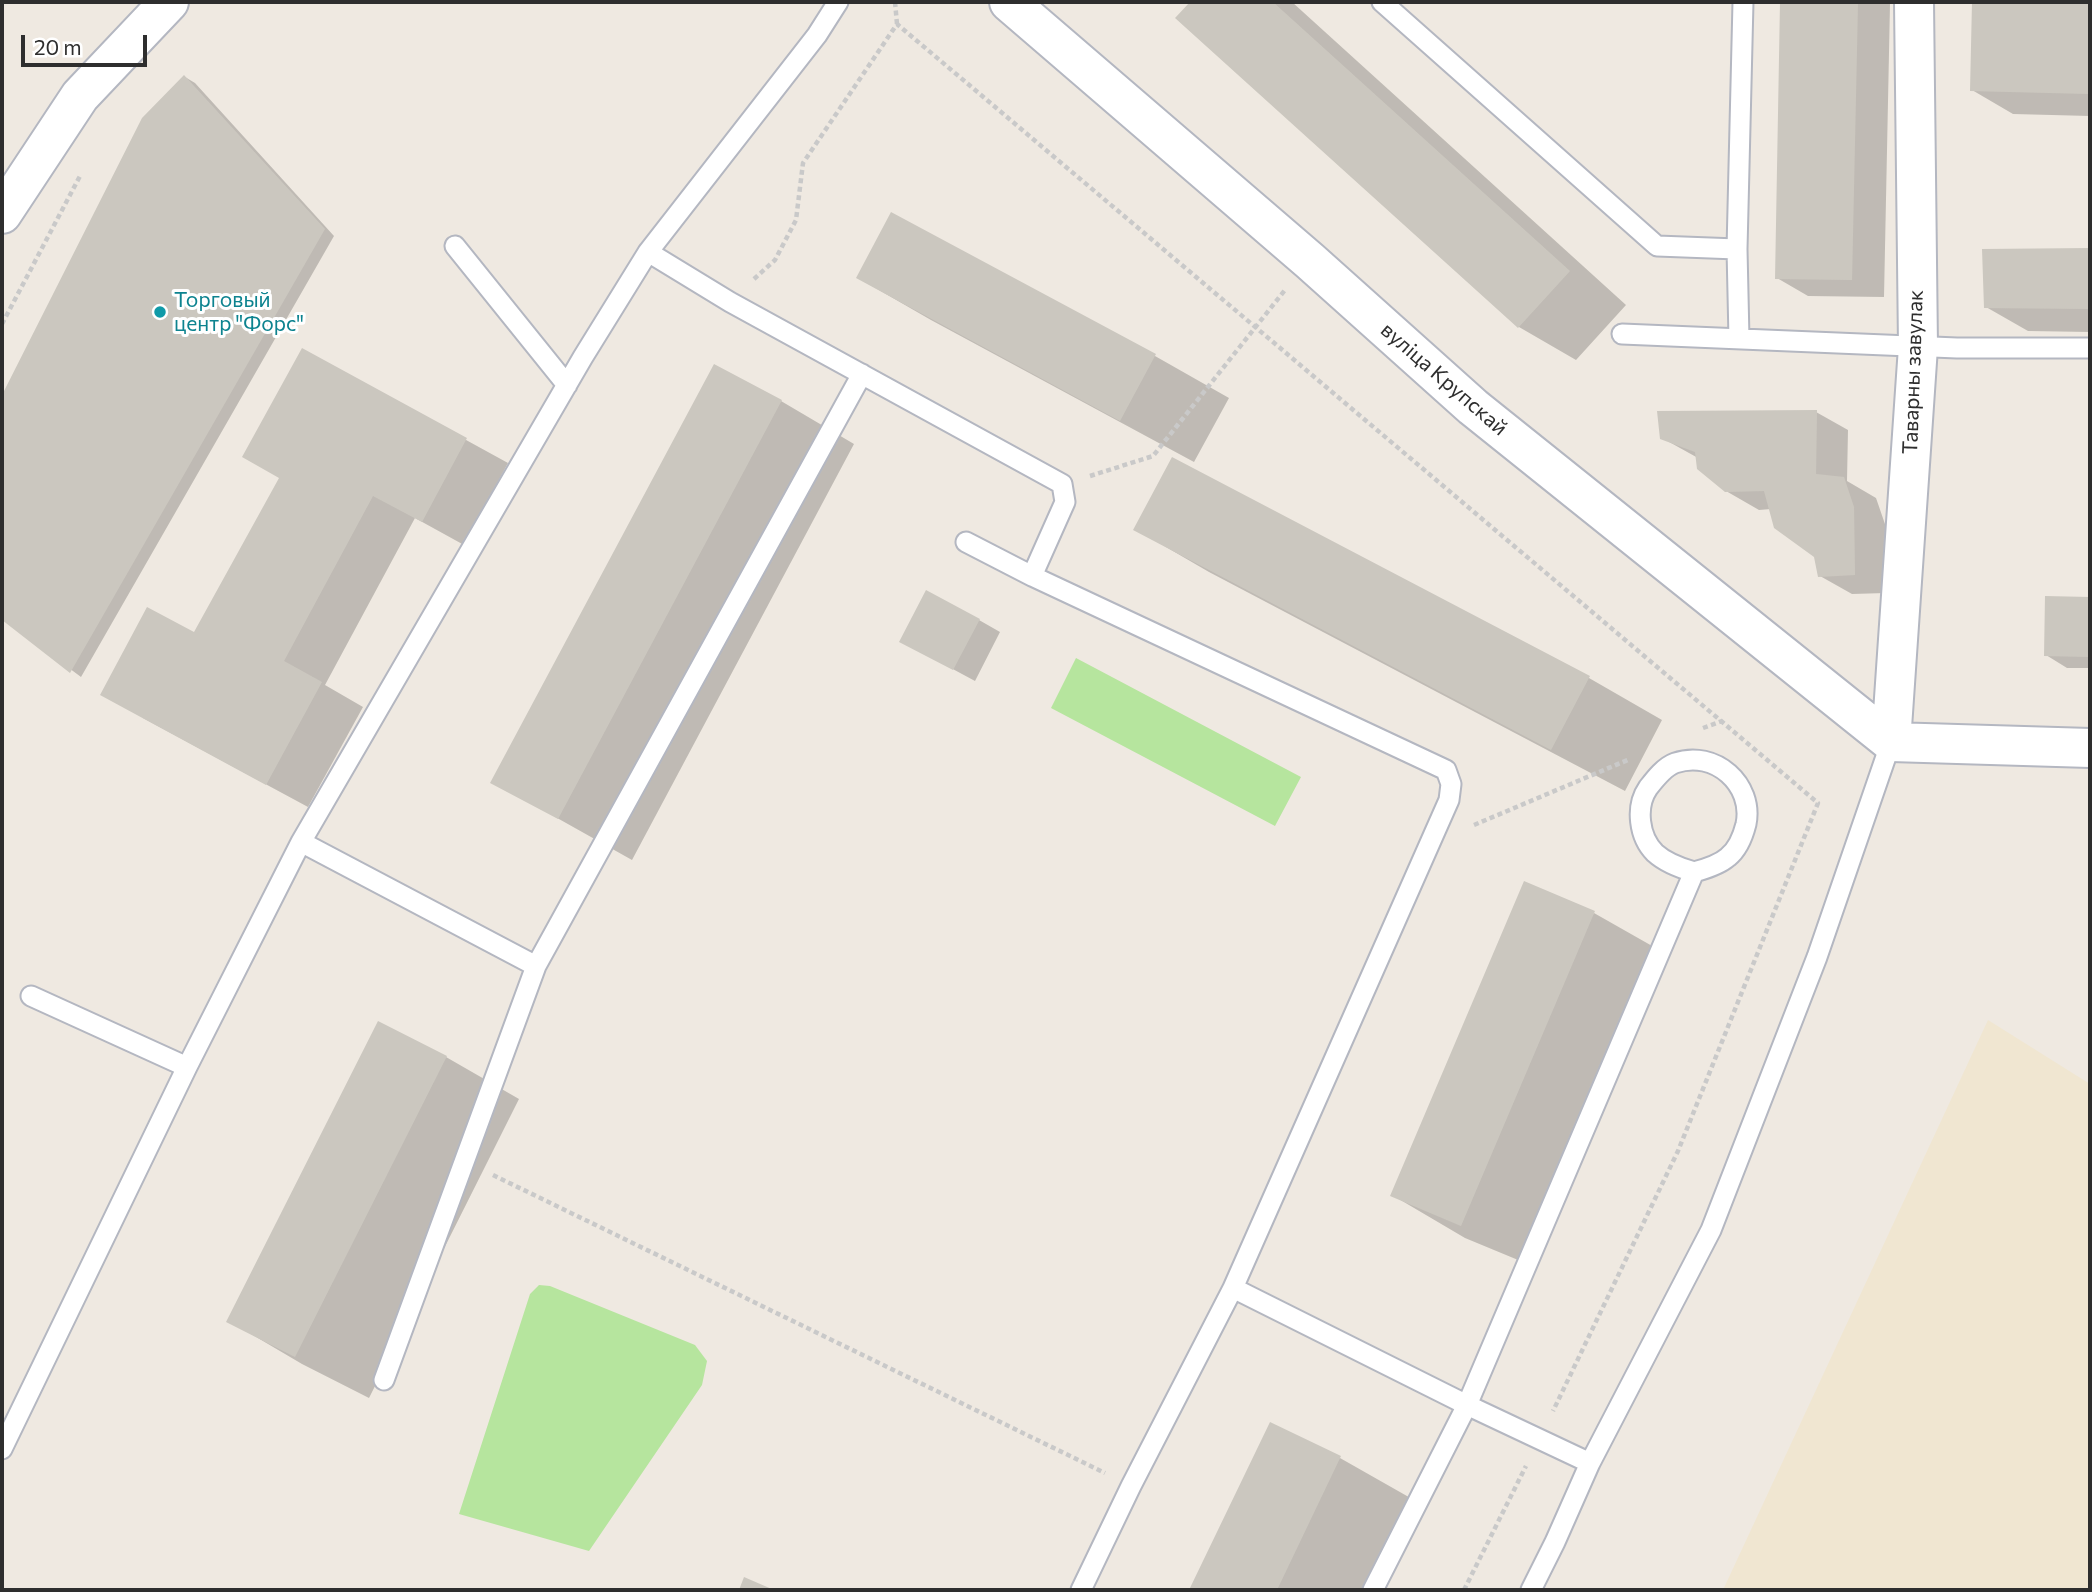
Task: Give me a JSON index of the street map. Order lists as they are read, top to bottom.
{
  "streets": {
    "street": ["Таварны завулак", "вуліца Крупскай"]
  },
  "crossings": [
    ["Таварны завулак", "вуліца Крупскай"]
  ],
  "places": ["Торговый центр \"Форс\""],
  "scale_bar": "20 m"
}
